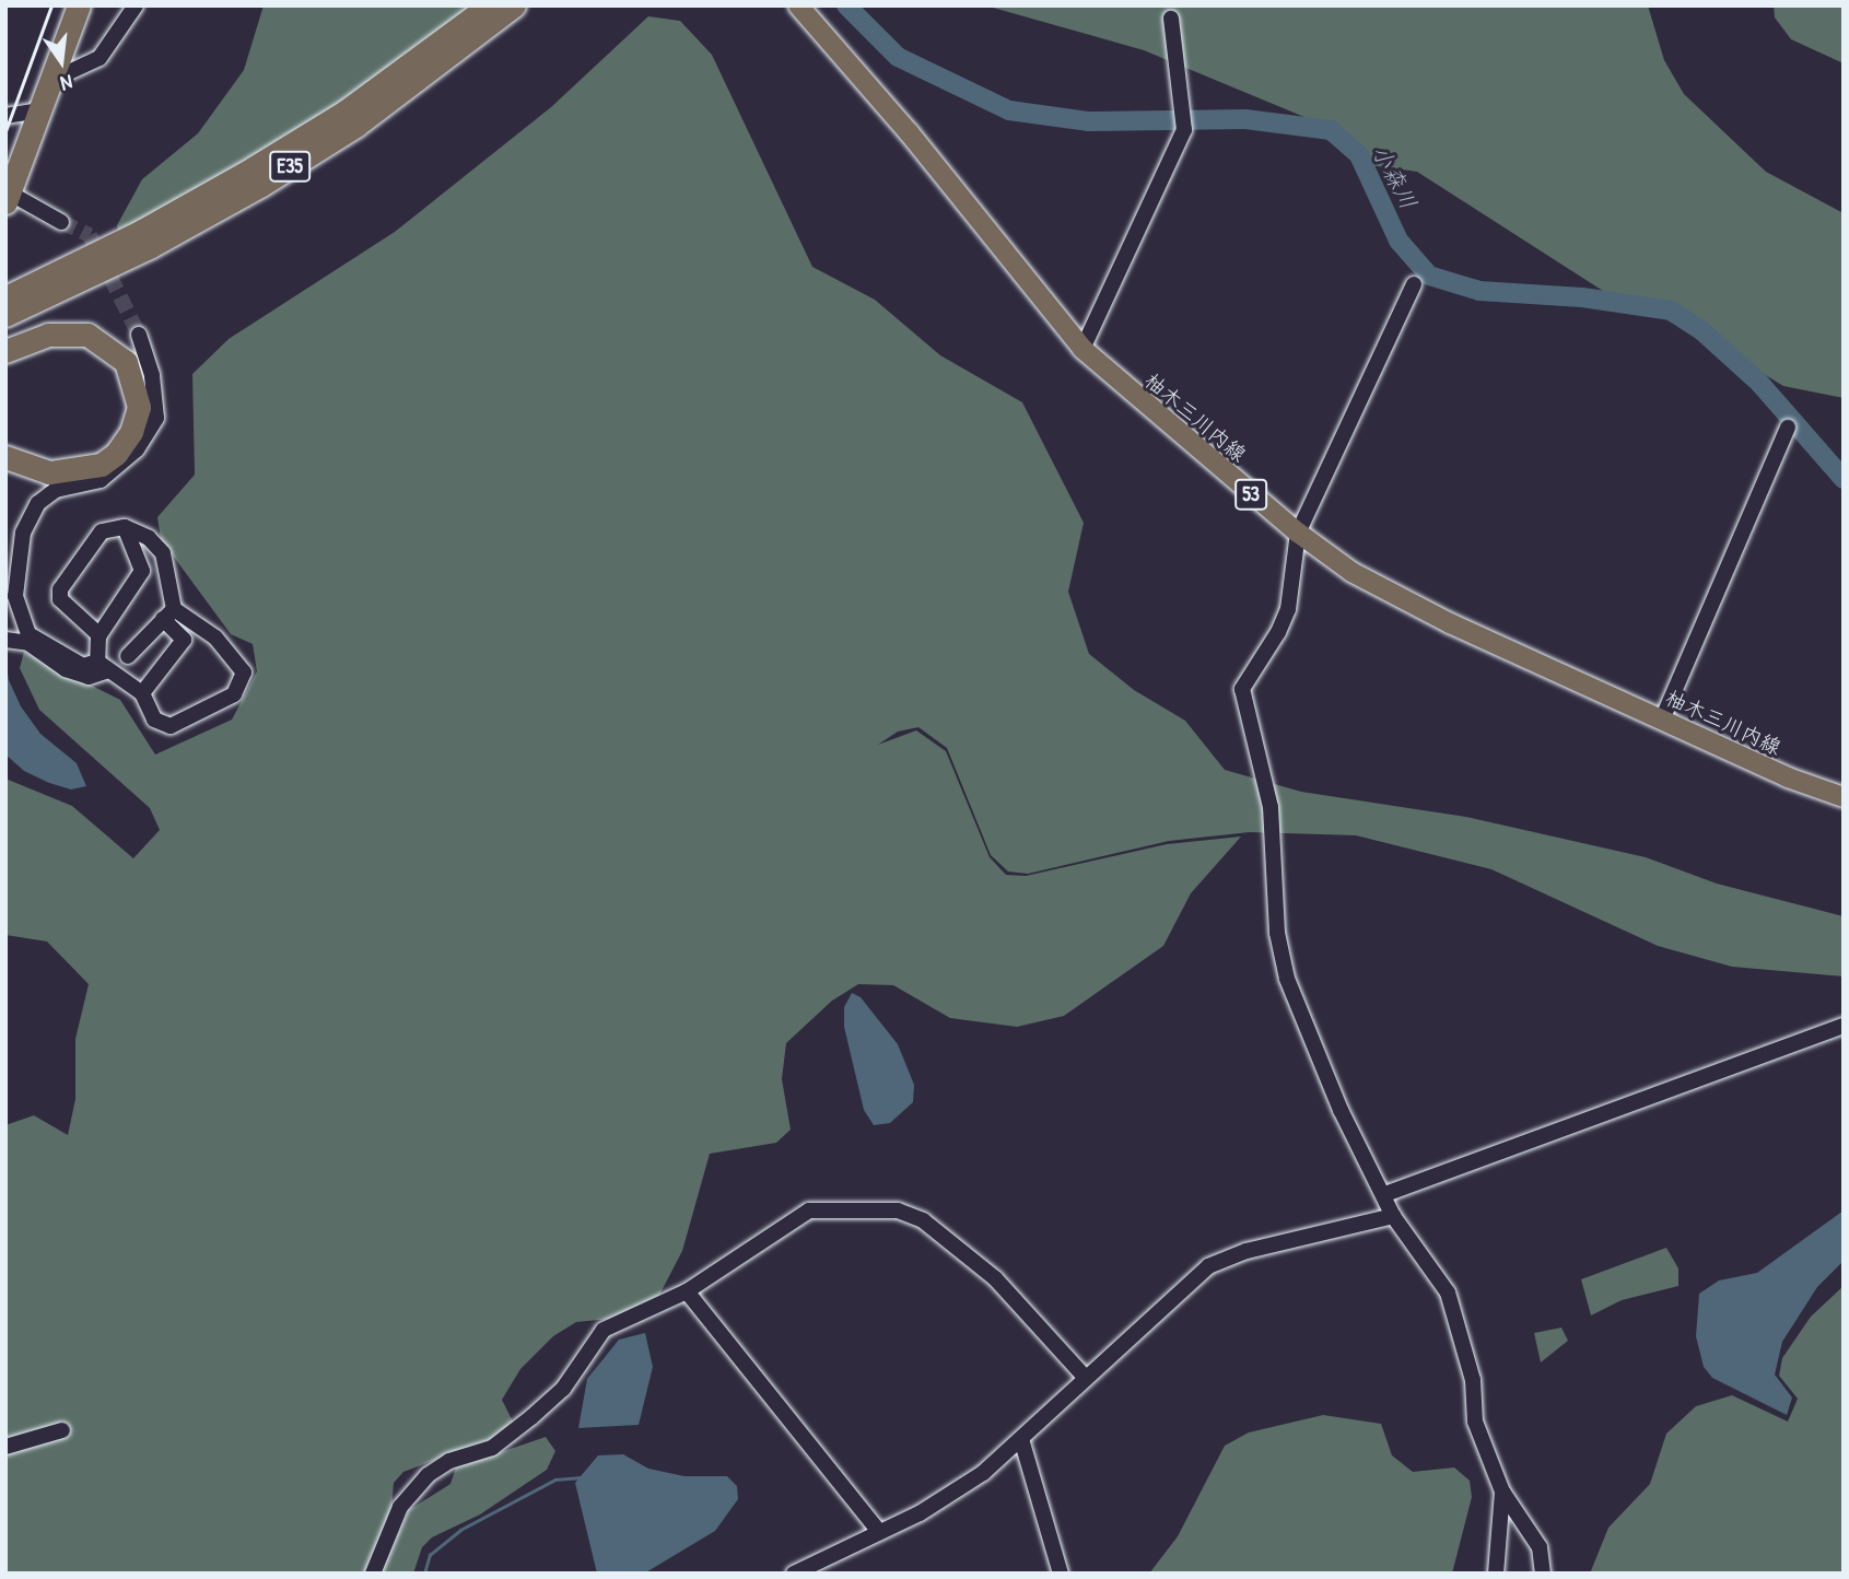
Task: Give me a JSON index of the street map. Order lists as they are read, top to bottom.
{
  "streets": {
    "highway": ["E35"],
    "main road": ["柚木三川内線", "53"]
  },
  "water": ["小森川"],
  "north": "bottom"
}
